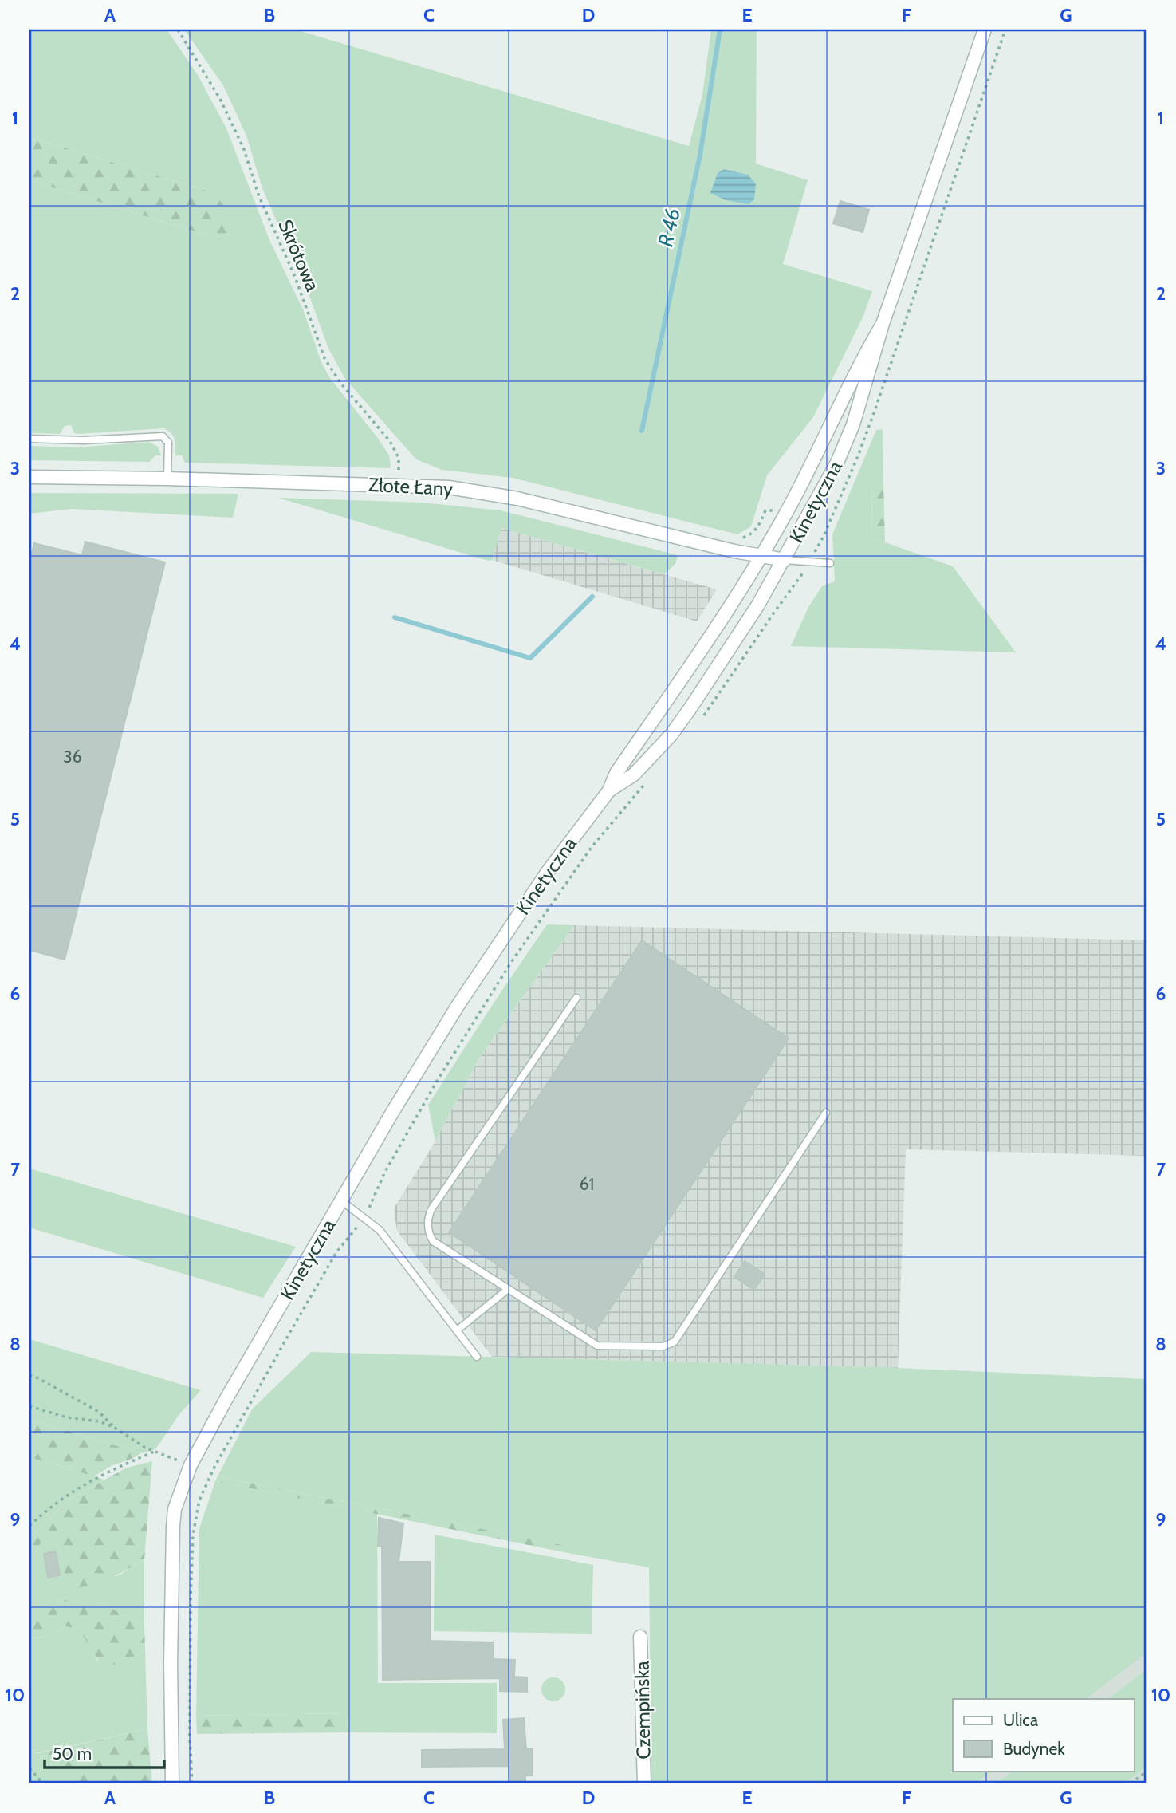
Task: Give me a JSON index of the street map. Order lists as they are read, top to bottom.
{
  "streets": {
    "street": ["Złote Łany", "Kinetyczna", "Czempińska"],
    "path": ["Skrótowa"]
  },
  "crossings": [
    ["Skrótowa", "Złote Łany"],
    ["Złote Łany", "Kinetyczna"]
  ],
  "water": ["R 46"],
  "house_numbers": ["36", "61"],
  "legend": ["Ulica", "Budynek"],
  "scale_bar": "50 m",
  "grid": {
    "columns": [
      "A",
      "B",
      "C",
      "D",
      "E",
      "F",
      "G"
    ],
    "rows": [
      "1",
      "2",
      "3",
      "4",
      "5",
      "6",
      "7",
      "8",
      "9",
      "10"
    ]
  }
}
